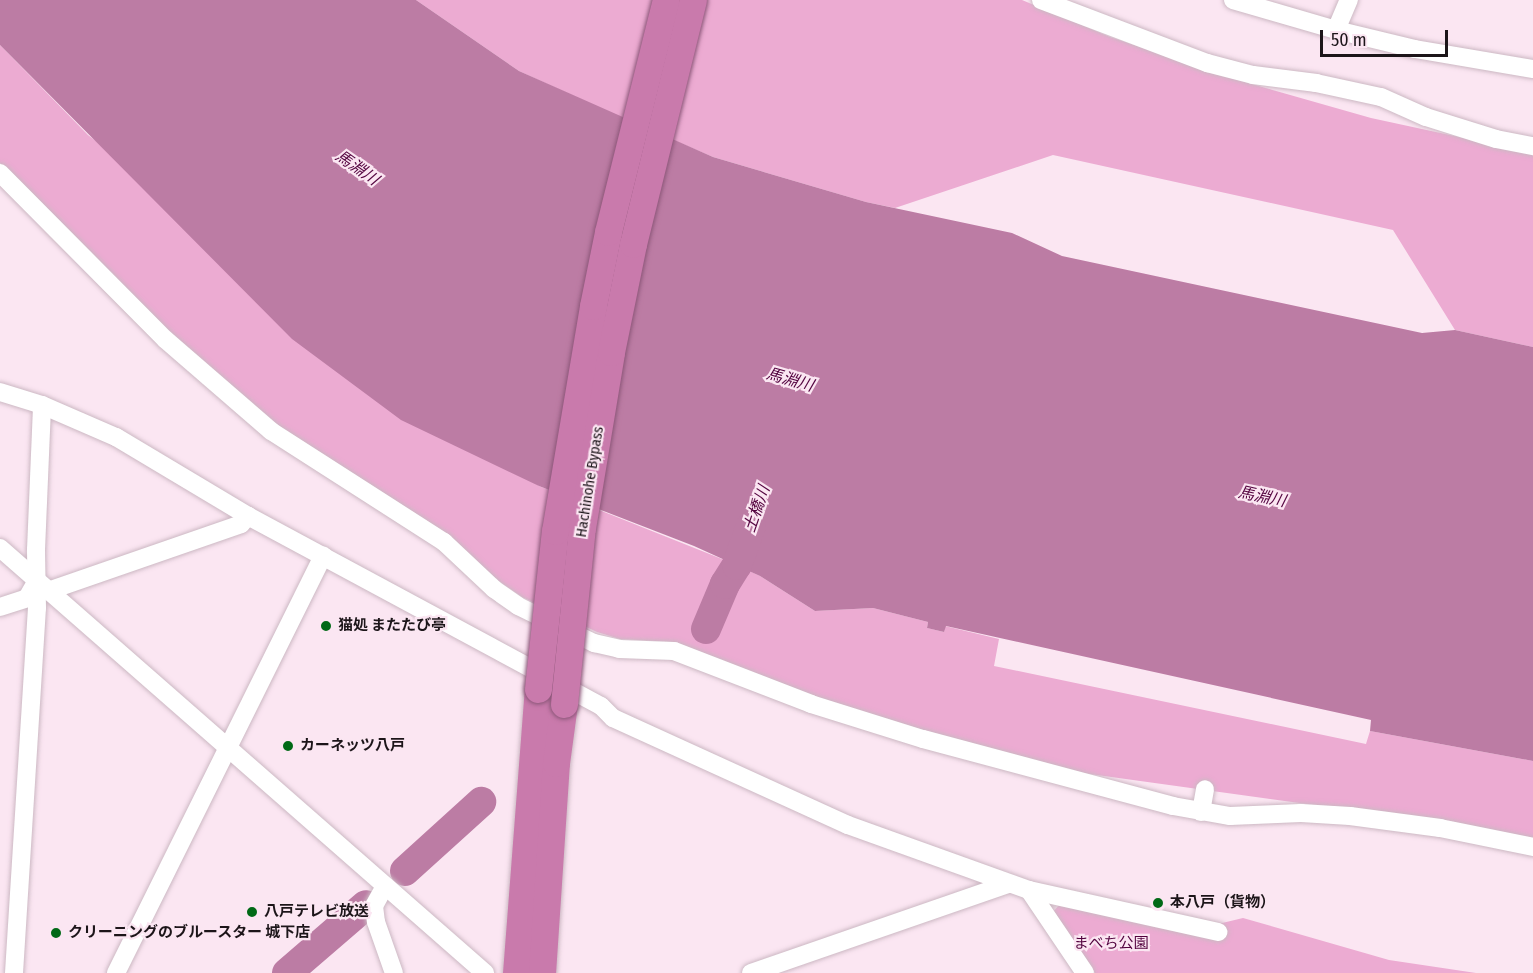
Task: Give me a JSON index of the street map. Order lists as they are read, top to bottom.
{
  "streets": {
    "highway": ["Hachinohe Bypass"]
  },
  "water": ["馬淵川", "土橋川"],
  "parks": ["まべち公園"],
  "places": [
    "猫処 またたび亭",
    "カーネッツ八戸",
    "本八戸（貨物）",
    "八戸テレビ放送",
    "クリーニングのブルースター 城下店"
  ],
  "scale_bar": "50 m"
}
